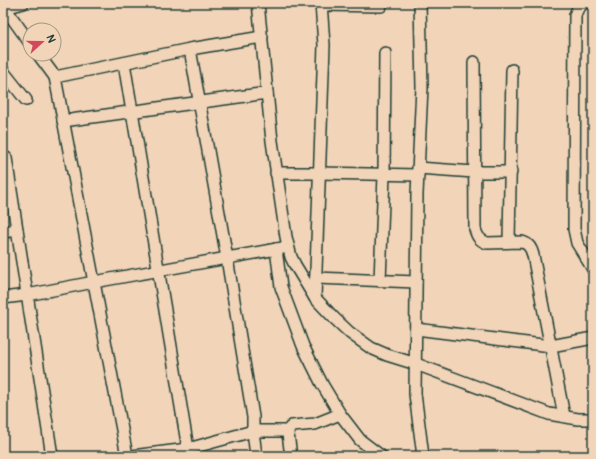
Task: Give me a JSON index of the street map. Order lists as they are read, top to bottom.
{
  "north": "right"
}
